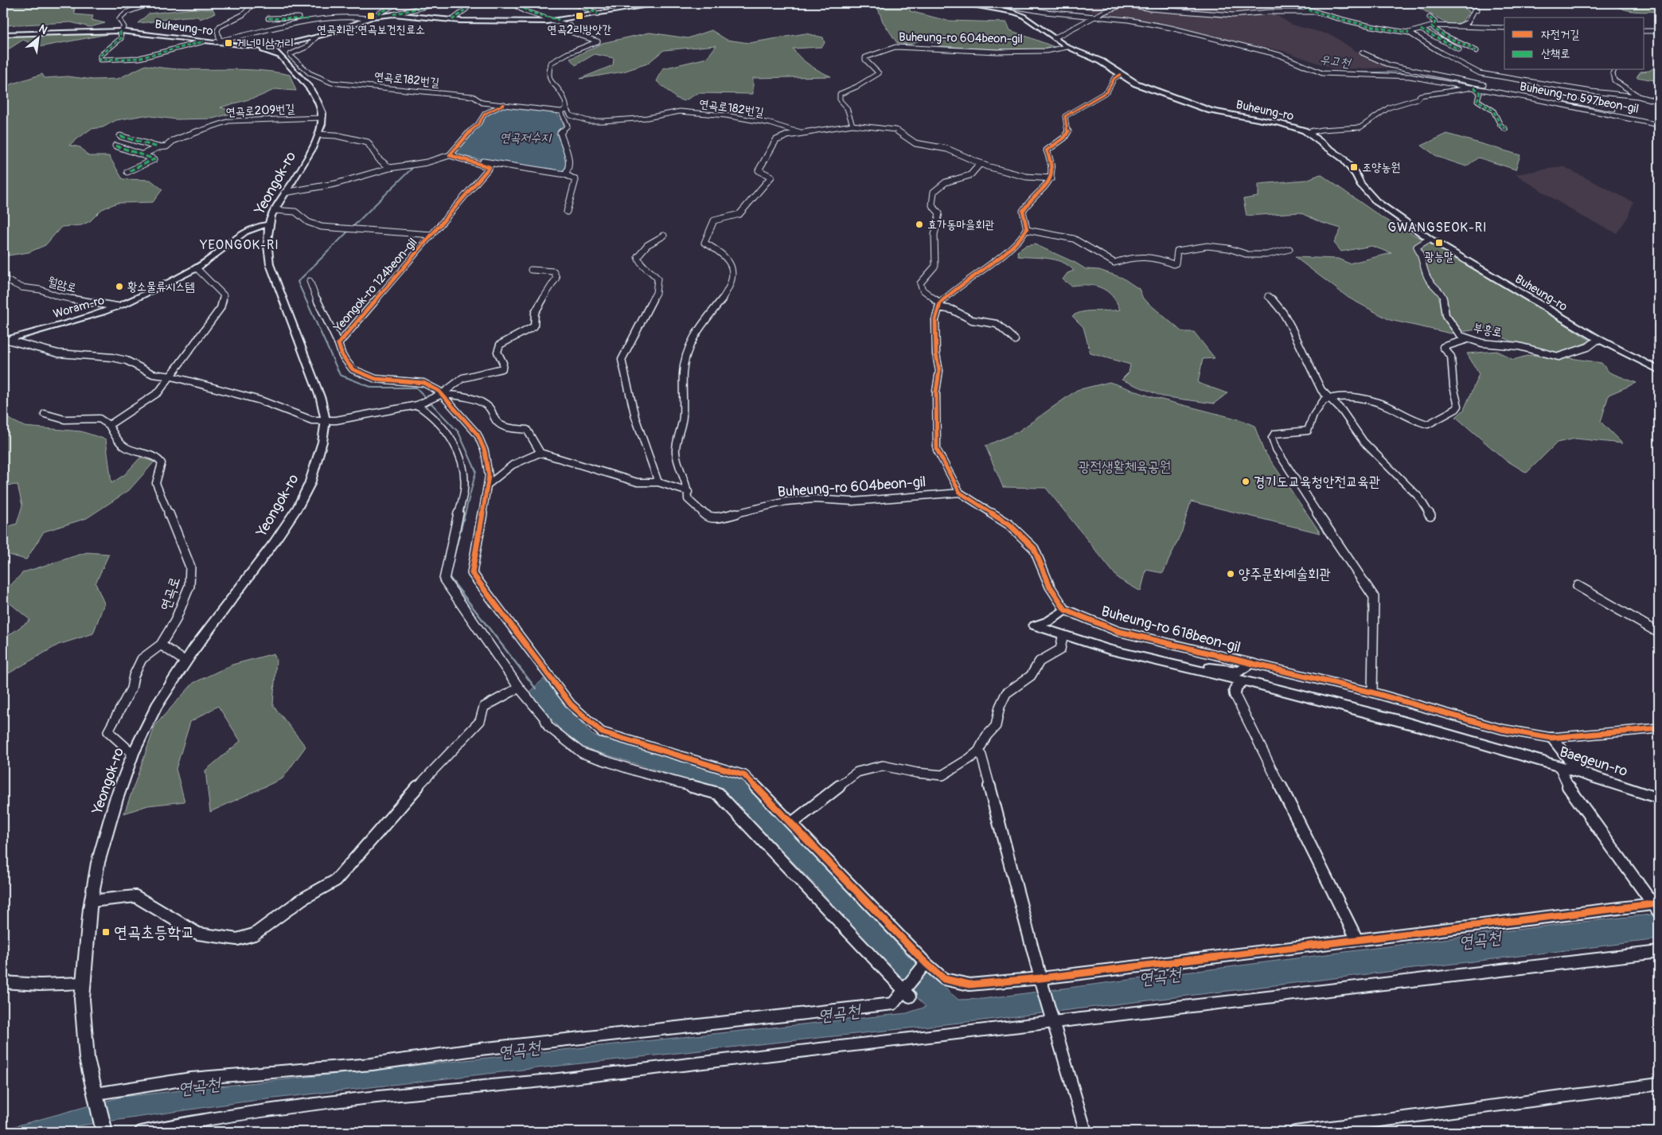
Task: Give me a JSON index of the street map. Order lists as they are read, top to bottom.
{
  "streets": {
    "main road": ["Buheung-ro"],
    "street": [
      "Buheung-ro 604beon-gil",
      "연곡로182번길",
      "Buheung-ro 597beon-gil",
      "연곡로209번길",
      "Yeongok-ro",
      "월암로",
      "Yeongok-ro 124beon-gil",
      "Woram-ro",
      "부흥로",
      "연곡로",
      "Buheung-ro 618beon-gil",
      "Baegeun-ro"
    ]
  },
  "crossings": [
    ["Buheung-ro", "Buheung-ro 604beon-gil"],
    ["Buheung-ro", "연곡로182번길"],
    ["Buheung-ro", "Buheung-ro 597beon-gil"],
    ["Buheung-ro", "Yeongok-ro"],
    ["Buheung-ro", "부흥로"],
    ["Buheung-ro 604beon-gil", "연곡로182번길"],
    ["연곡로209번길", "Yeongok-ro"],
    ["Yeongok-ro", "Woram-ro"],
    ["Yeongok-ro", "연곡로"],
    ["월암로", "Woram-ro"],
    ["Buheung-ro 618beon-gil", "Baegeun-ro"]
  ],
  "districts": ["GWANGSEOK-RI", "YEONGOK-RI"],
  "water": ["우고천", "연곡저수지", "연곡천"],
  "parks": ["광적생활체육공원"],
  "places": {
    "transit": [
      "연곡회관.연곡보건진료소",
      "연곡2리방앗간",
      "게너미삼거리",
      "조양농원",
      "광능말",
      "연곡초등학교"
    ],
    "other": [
      "효가동마을회관",
      "황소물류시스템",
      "경기도교육청안전교육관",
      "양주문화예술회관"
    ]
  },
  "legend": ["자전거길", "산책로"],
  "north": "top right"
}
